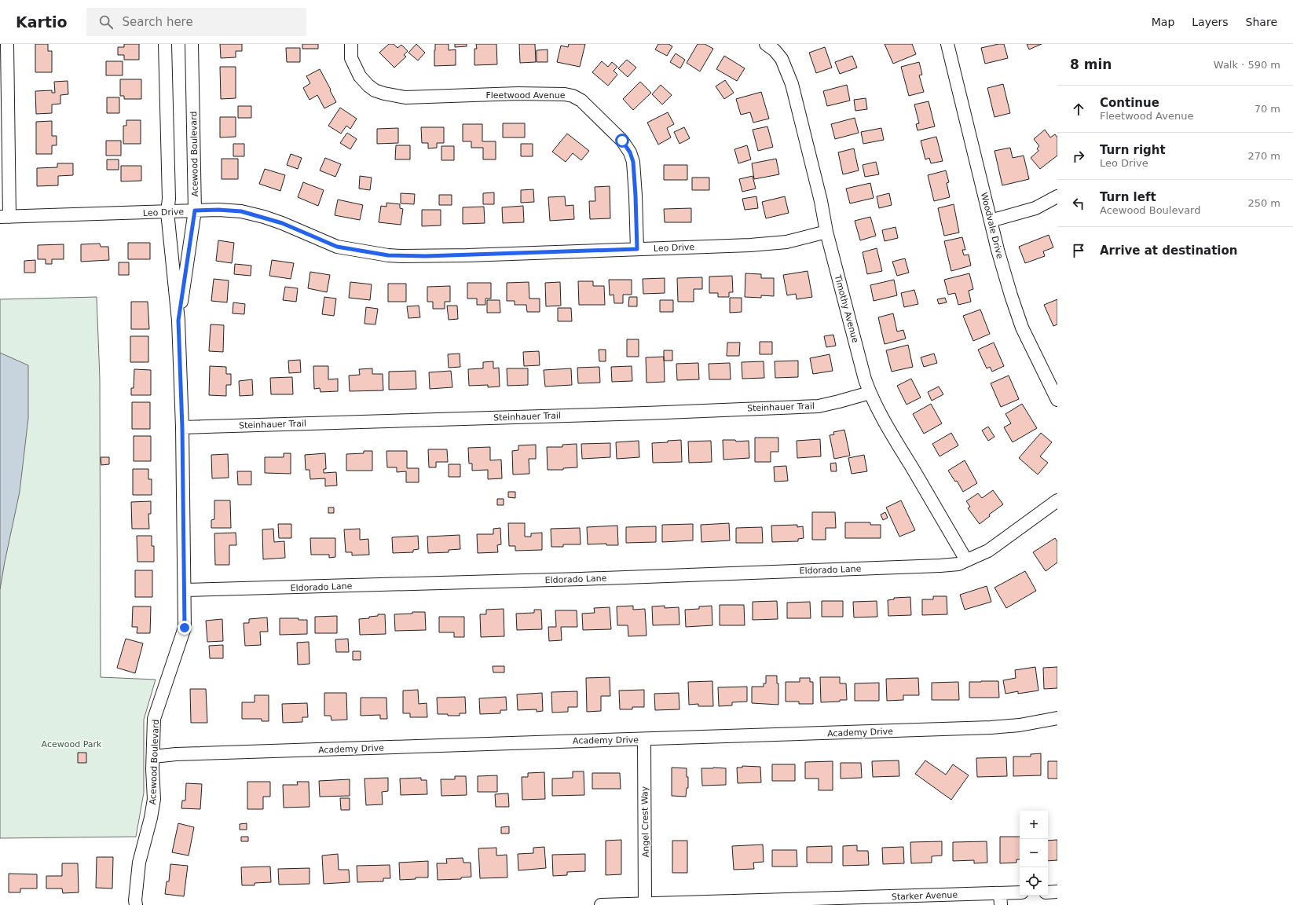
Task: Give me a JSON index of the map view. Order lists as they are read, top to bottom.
{
  "streets": {
    "street": [
      "Fleetwood Avenue",
      "Acewood Boulevard",
      "Leo Drive",
      "Woodvale Drive",
      "Timothy Avenue",
      "Steinhauer Trail",
      "Eldorado Lane",
      "Academy Drive",
      "Angel Crest Way",
      "Starker Avenue"
    ]
  },
  "crossings": [
    ["Fleetwood Avenue", "Leo Drive"],
    ["Acewood Boulevard", "Leo Drive"],
    ["Acewood Boulevard", "Steinhauer Trail"],
    ["Acewood Boulevard", "Eldorado Lane"],
    ["Acewood Boulevard", "Academy Drive"],
    ["Leo Drive", "Timothy Avenue"],
    ["Timothy Avenue", "Steinhauer Trail"],
    ["Timothy Avenue", "Eldorado Lane"],
    ["Academy Drive", "Angel Crest Way"],
    ["Angel Crest Way", "Starker Avenue"]
  ],
  "parks": ["Acewood Park"],
  "page": {
    "header": "Kartio",
    "search": "Search here",
    "nav": ["Map", "Layers", "Share"],
    "heading": ["8 min", "Walk · 590 m"],
    "list": [
      ["Continue", "Fleetwood Avenue", "70 m"],
      ["Turn right", "Leo Drive", "270 m"],
      ["Turn left", "Acewood Boulevard", "250 m"],
      "Arrive at destination"
    ],
    "map_buttons": ["+", "−"]
  }
}
